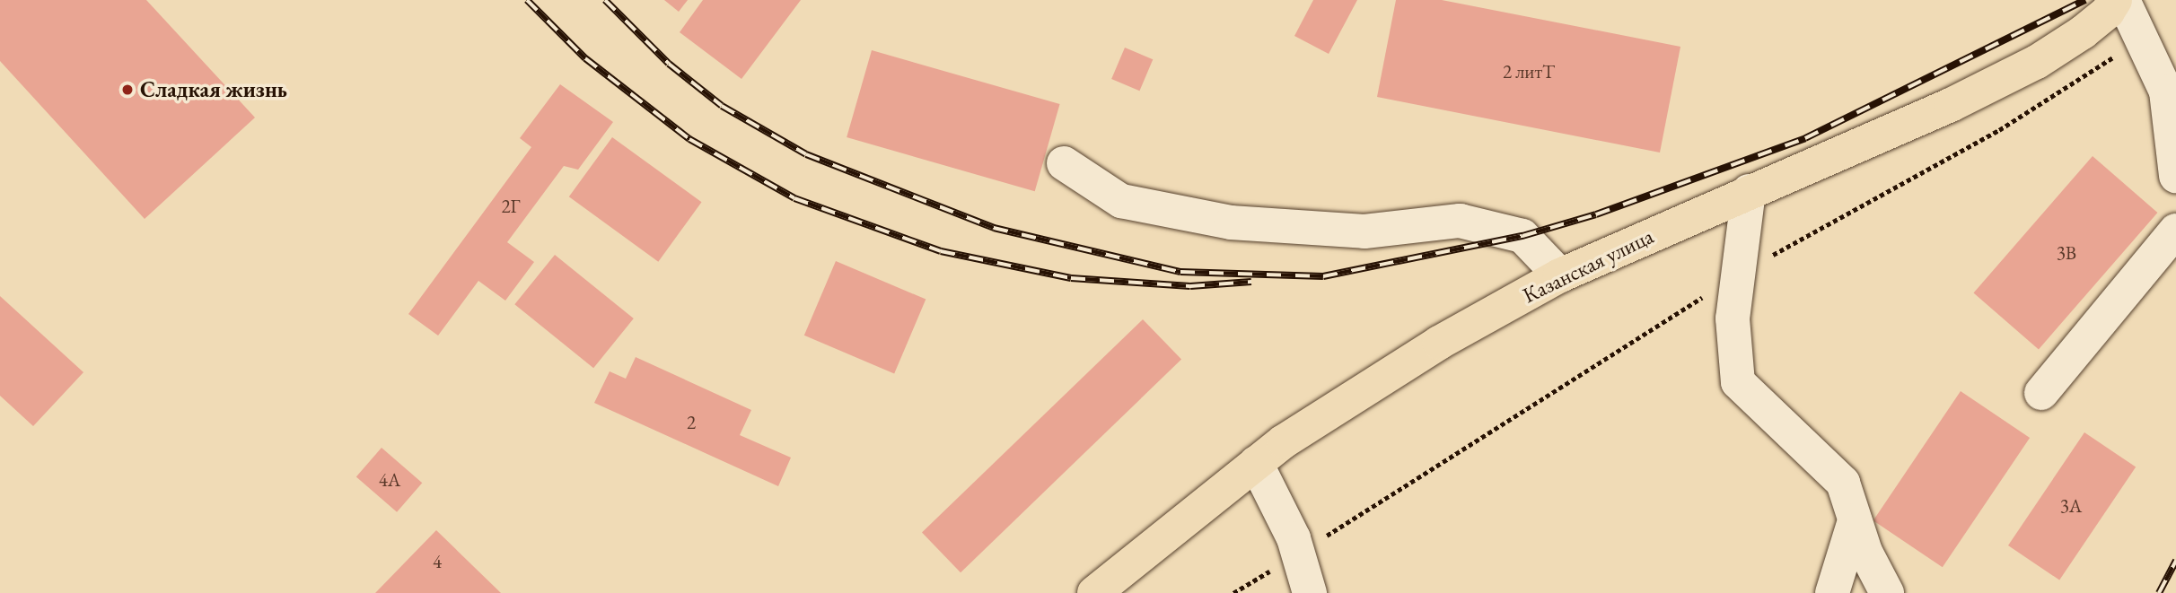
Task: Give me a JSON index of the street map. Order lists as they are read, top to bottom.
{
  "streets": {
    "main road": ["Казанская улица"]
  },
  "places": ["Сладкая жизнь"],
  "house_numbers": [
    "2 литТ",
    "2Г",
    "3В",
    "2",
    "4А",
    "3А",
    "4"
  ]
}
